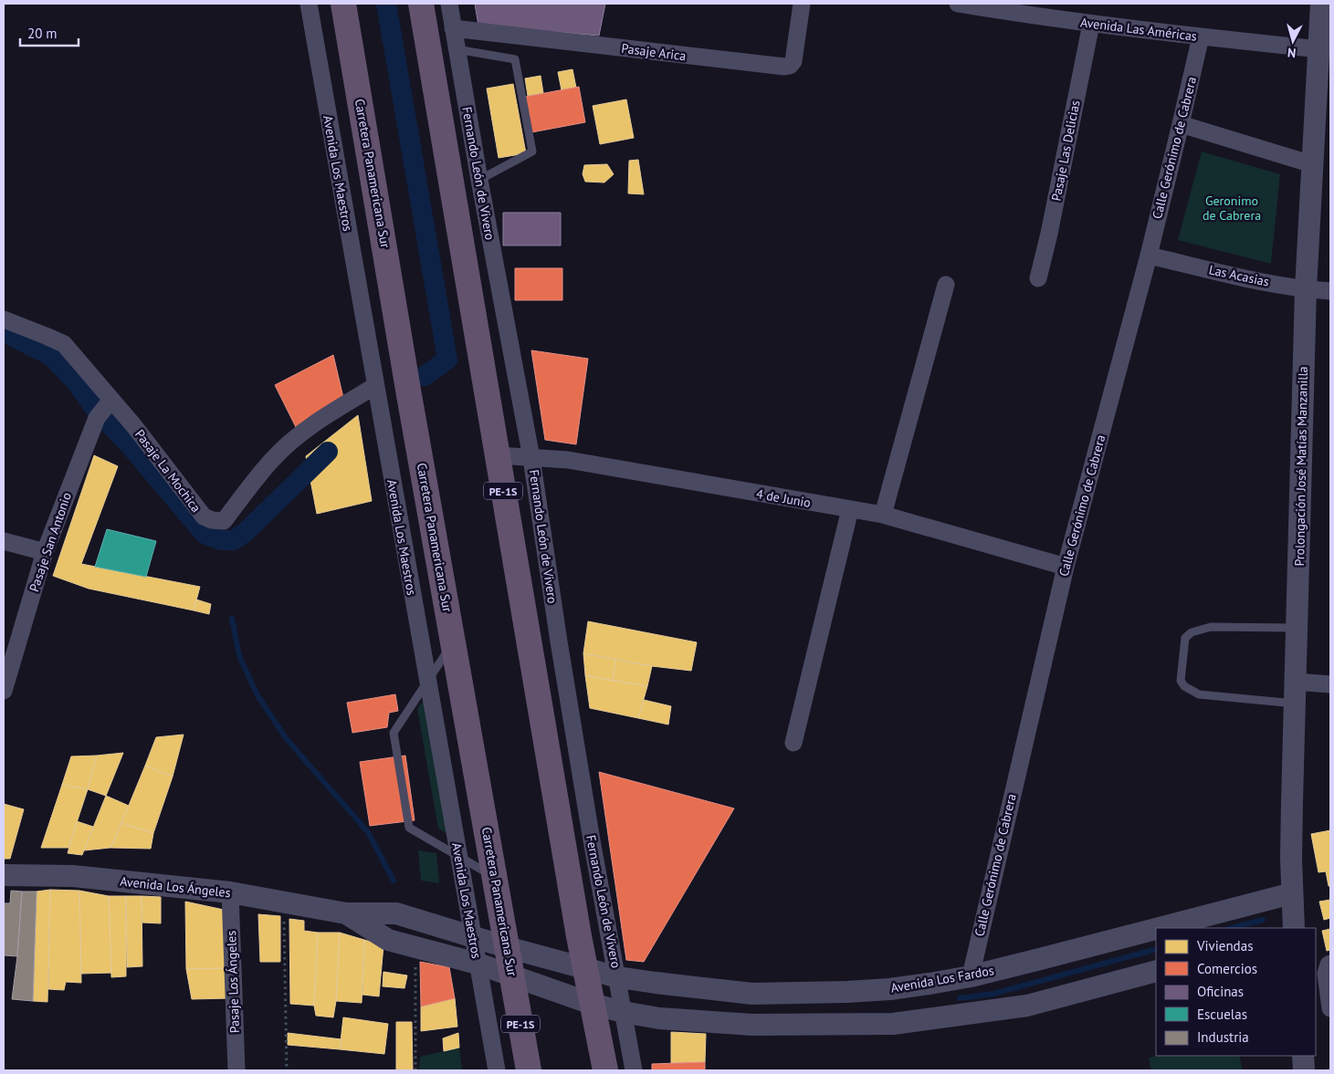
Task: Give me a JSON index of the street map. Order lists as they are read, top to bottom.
{
  "streets": {
    "highway": ["Carretera Panamericana Sur", "PE-1S"],
    "street": [
      "Avenida Las Américas",
      "Pasaje Arica",
      "Calle Gerónimo de Cabrera",
      "Pasaje Las Delicias",
      "Avenida Los Maestros",
      "Fernando León de Vivero",
      "Las Acasias",
      "Prolongación José Matías Manzanilla",
      "Pasaje La Mochica",
      "4 de Junio",
      "Pasaje San Antonio",
      "Avenida Los Ángeles",
      "Avenida Los Fardos",
      "Pasaje Los Ángeles"
    ]
  },
  "crossings": [
    ["Avenida Las Américas", "Calle Gerónimo de Cabrera"],
    ["Avenida Las Américas", "Pasaje Las Delicias"],
    ["Avenida Las Américas", "Prolongación José Matías Manzanilla"],
    ["Pasaje Arica", "Fernando León de Vivero"],
    ["Calle Gerónimo de Cabrera", "Las Acasias"],
    ["Calle Gerónimo de Cabrera", "4 de Junio"],
    ["Calle Gerónimo de Cabrera", "Avenida Los Fardos"],
    ["Avenida Los Maestros", "Pasaje La Mochica"],
    ["Avenida Los Maestros", "Avenida Los Ángeles"],
    ["Carretera Panamericana Sur", "Avenida Los Ángeles"],
    ["Fernando León de Vivero", "4 de Junio"],
    ["Fernando León de Vivero", "Avenida Los Fardos"],
    ["Las Acasias", "Prolongación José Matías Manzanilla"],
    ["Prolongación José Matías Manzanilla", "Avenida Los Fardos"],
    ["Pasaje La Mochica", "Pasaje San Antonio"],
    ["PE-1S", "4 de Junio"],
    ["PE-1S", "Avenida Los Ángeles"],
    ["PE-1S", "Avenida Los Fardos"],
    ["Avenida Los Ángeles", "Avenida Los Fardos"],
    ["Avenida Los Ángeles", "Pasaje Los Ángeles"]
  ],
  "parks": ["Geronimo de Cabrera"],
  "legend": [
    "Viviendas",
    "Comercios",
    "Oficinas",
    "Escuelas",
    "Industria"
  ],
  "scale_bar": "20 m",
  "north": "bottom"
}
